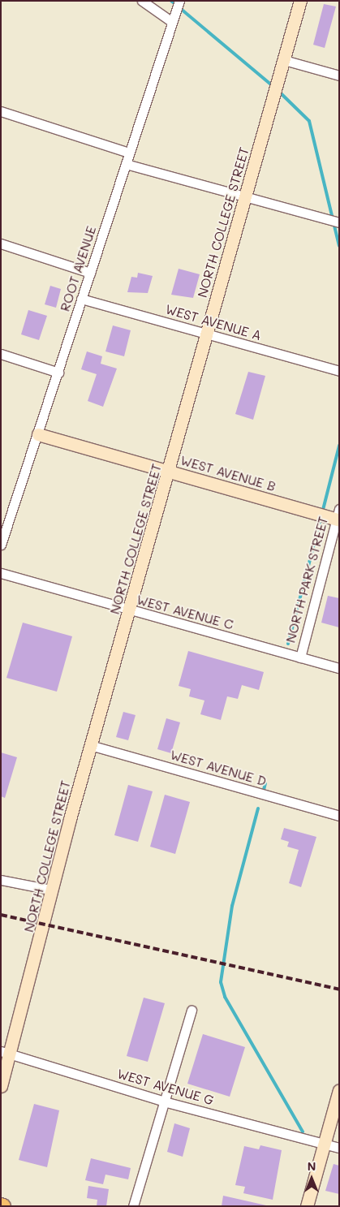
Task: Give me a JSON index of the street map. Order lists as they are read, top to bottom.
{
  "streets": {
    "street": [
      "NORTH COLLEGE STREET",
      "ROOT AVENUE",
      "WEST AVENUE A",
      "WEST AVENUE B",
      "NORTH PARK STREET",
      "WEST AVENUE C",
      "WEST AVENUE D",
      "WEST AVENUE G"
    ]
  },
  "crossings": [
    ["NORTH COLLEGE STREET", "WEST AVENUE A"],
    ["NORTH COLLEGE STREET", "WEST AVENUE B"],
    ["NORTH COLLEGE STREET", "WEST AVENUE C"],
    ["NORTH COLLEGE STREET", "WEST AVENUE D"],
    ["NORTH COLLEGE STREET", "WEST AVENUE G"],
    ["ROOT AVENUE", "WEST AVENUE A"],
    ["ROOT AVENUE", "WEST AVENUE B"],
    ["WEST AVENUE B", "NORTH PARK STREET"],
    ["NORTH PARK STREET", "WEST AVENUE C"]
  ],
  "north": "top"
}
